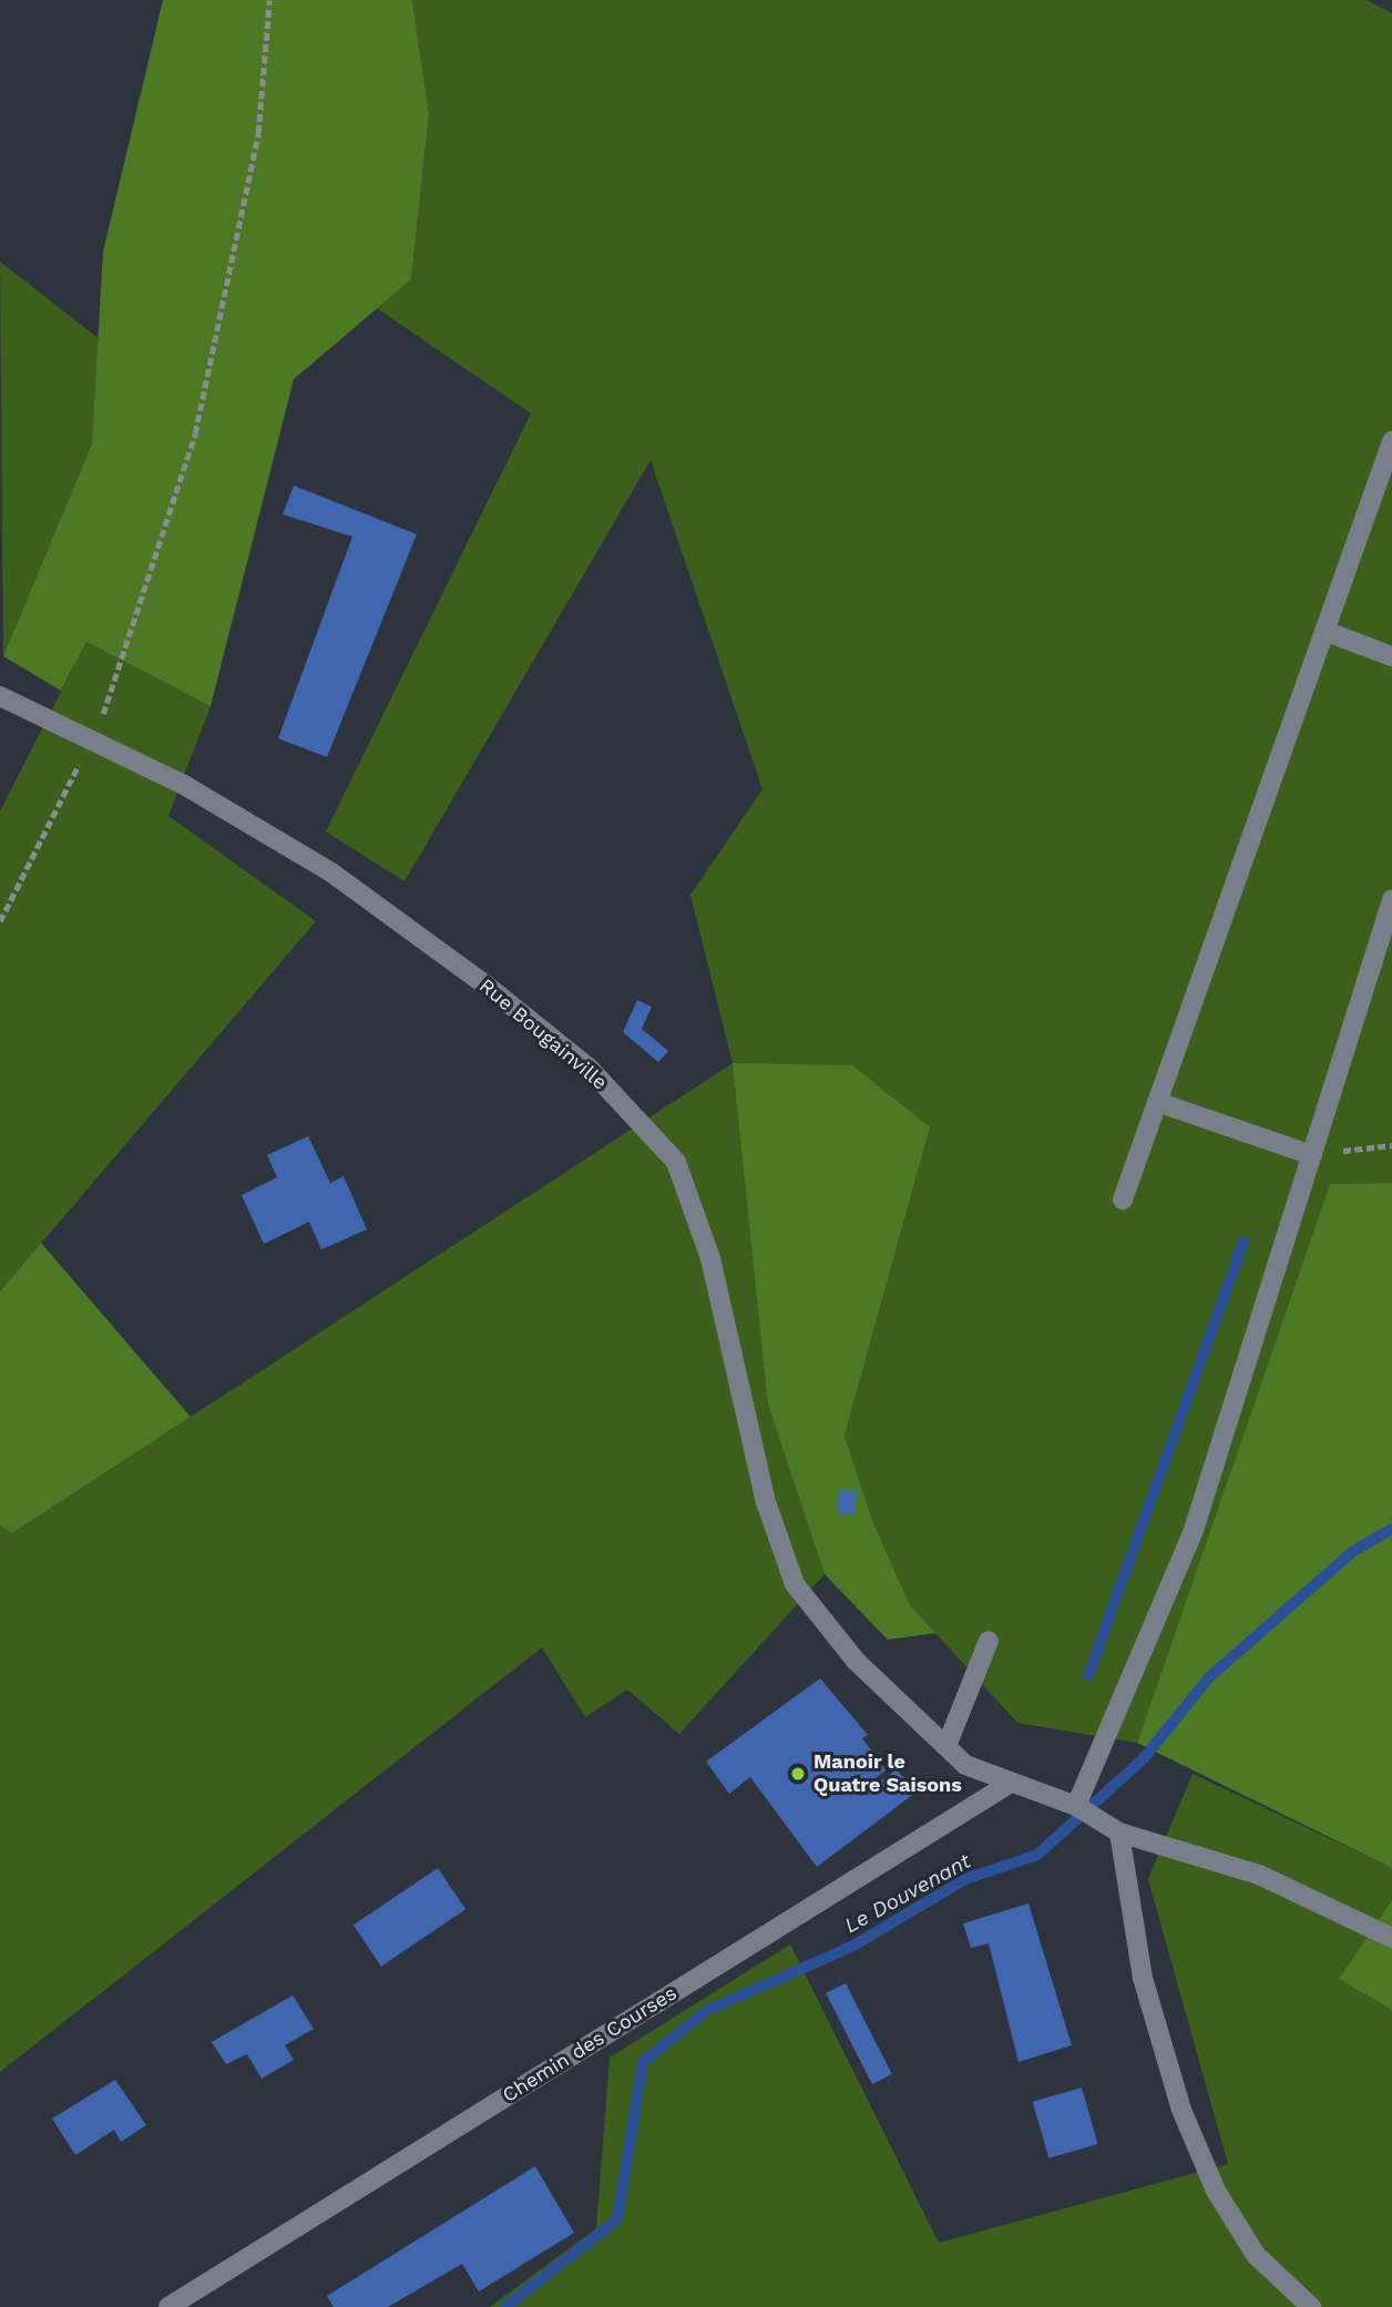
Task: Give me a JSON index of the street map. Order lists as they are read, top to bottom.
{
  "streets": {
    "street": ["Rue Bougainville", "Chemin des Courses"]
  },
  "crossings": [
    ["Rue Bougainville", "Chemin des Courses"]
  ],
  "water": ["Le Douvenant"],
  "places": ["Manoir le Quatre Saisons"]
}
